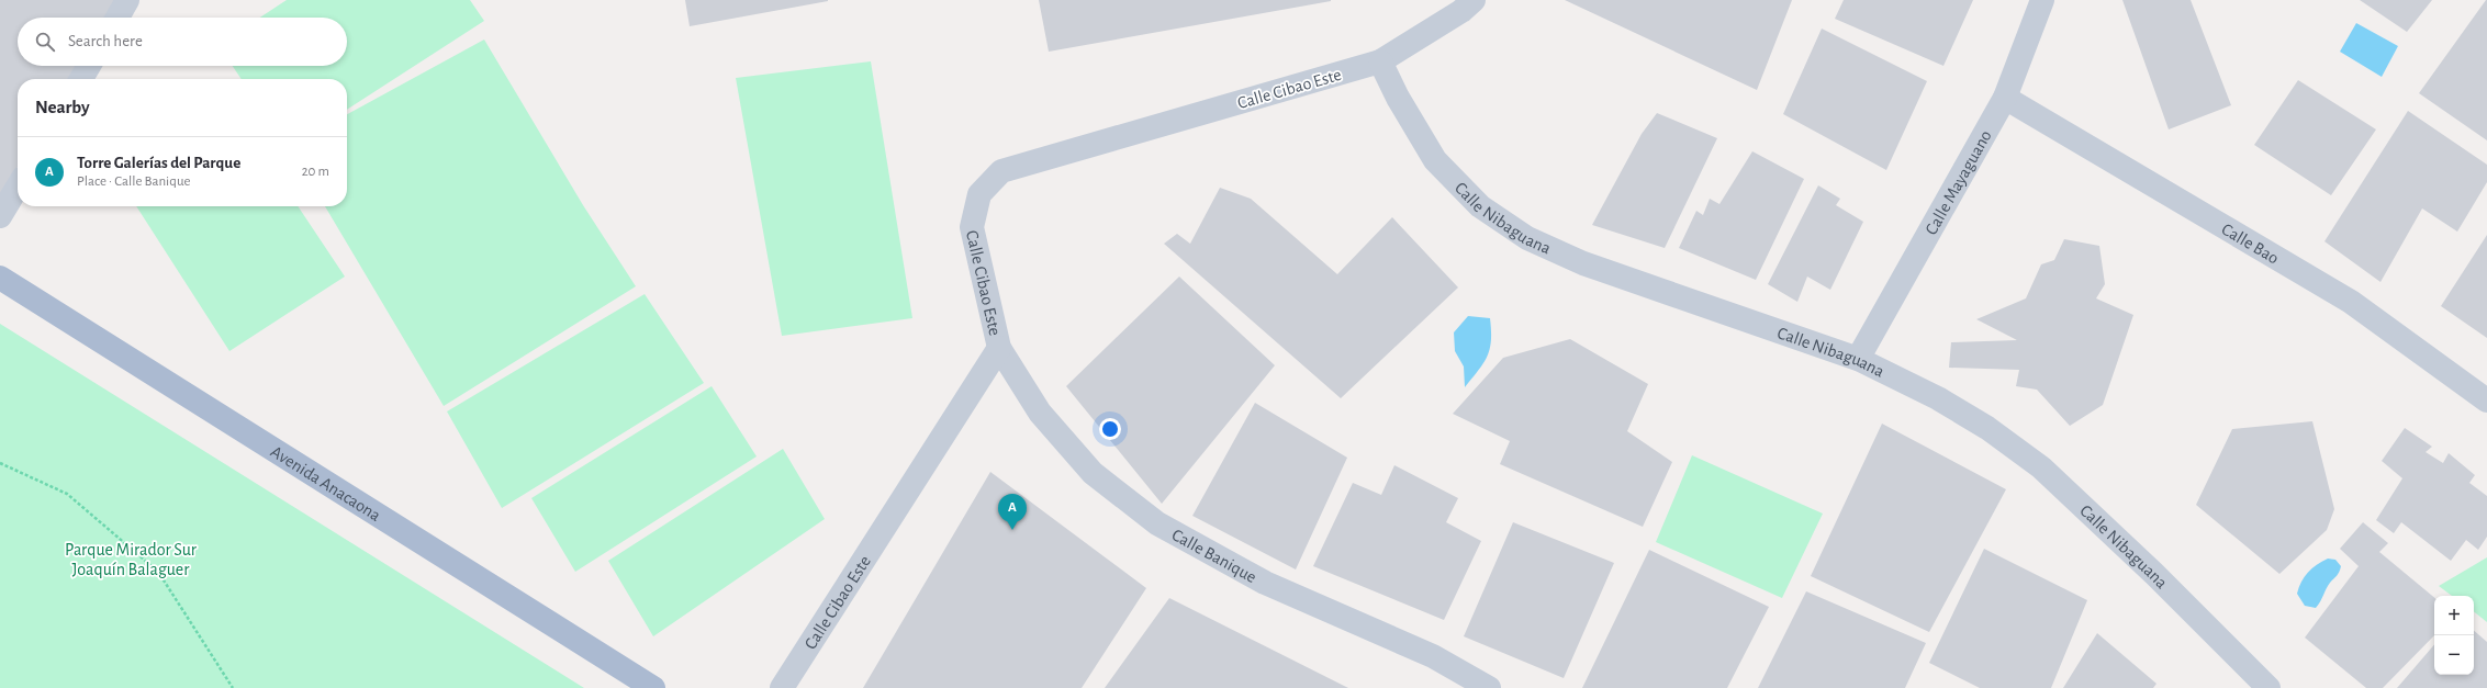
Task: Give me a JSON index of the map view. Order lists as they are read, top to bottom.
{
  "streets": {
    "main road": ["Avenida Anacaona"],
    "street": [
      "Calle Cibao Este",
      "Calle Mayaguano",
      "Calle Nibaguana",
      "Calle Bao",
      "Calle Banique"
    ]
  },
  "crossings": [
    ["Calle Cibao Este", "Calle Nibaguana"],
    ["Calle Cibao Este", "Calle Banique"],
    ["Calle Mayaguano", "Calle Nibaguana"],
    ["Calle Mayaguano", "Calle Bao"]
  ],
  "parks": ["Parque Mirador Sur Joaquín Balaguer"],
  "page": {
    "search": "Search here",
    "heading": "Nearby",
    "list": [
      {
        "mark": "A",
        "name": "Torre Galerías del Parque",
        "note": "Place · Calle Banique",
        "value": "20 m"
      }
    ],
    "pins": "A",
    "map_buttons": ["+", "−"]
  }
}
